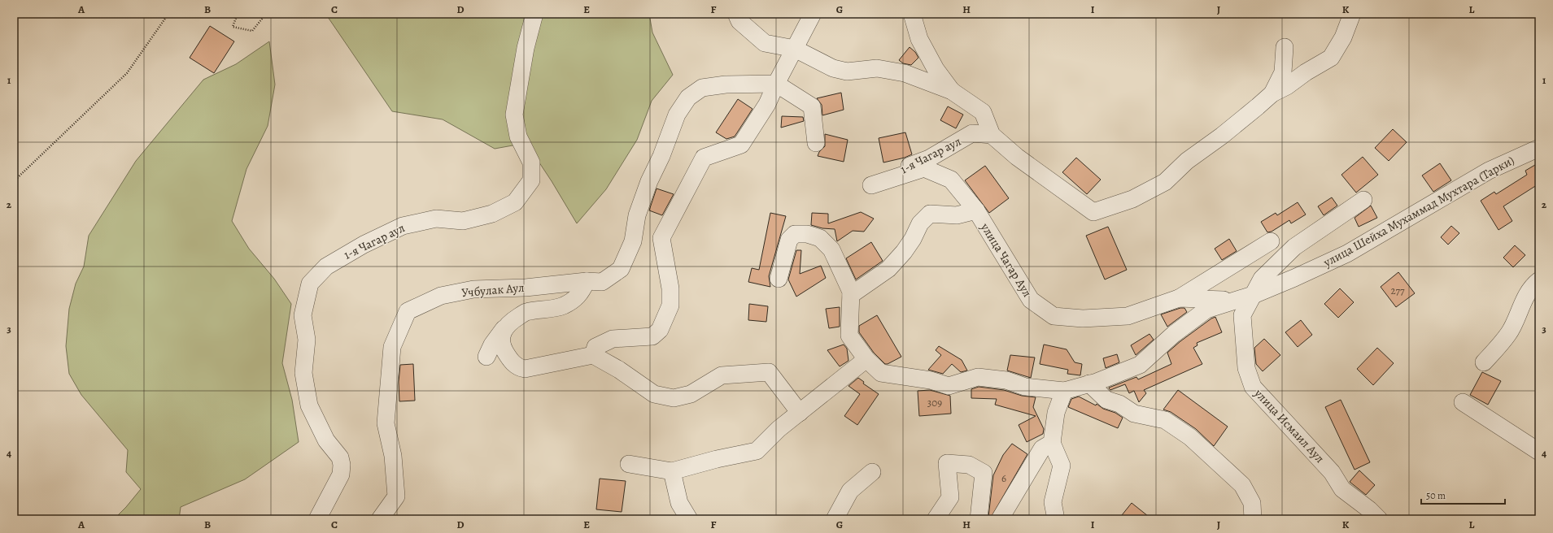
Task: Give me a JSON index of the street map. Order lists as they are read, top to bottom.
{
  "streets": {
    "street": [
      "1-я Чагар аул",
      "улица Шейха Мухаммад Мухтара (Тарки)",
      "улица Чагар Аул",
      "Учбулак Аул",
      "улица Исмаил Аул"
    ]
  },
  "crossings": [
    ["1-я Чагар аул", "улица Чагар Аул"],
    ["улица Шейха Мухаммад Мухтара (Тарки)", "улица Чагар Аул"],
    ["улица Шейха Мухаммад Мухтара (Тарки)", "улица Исмаил Аул"]
  ],
  "house_numbers": ["277", "309", "6"],
  "scale_bar": "50 m",
  "grid": {
    "columns": [
      "A",
      "B",
      "C",
      "D",
      "E",
      "F",
      "G",
      "H",
      "I",
      "J",
      "K",
      "L"
    ],
    "rows": [
      "1",
      "2",
      "3",
      "4"
    ]
  }
}
